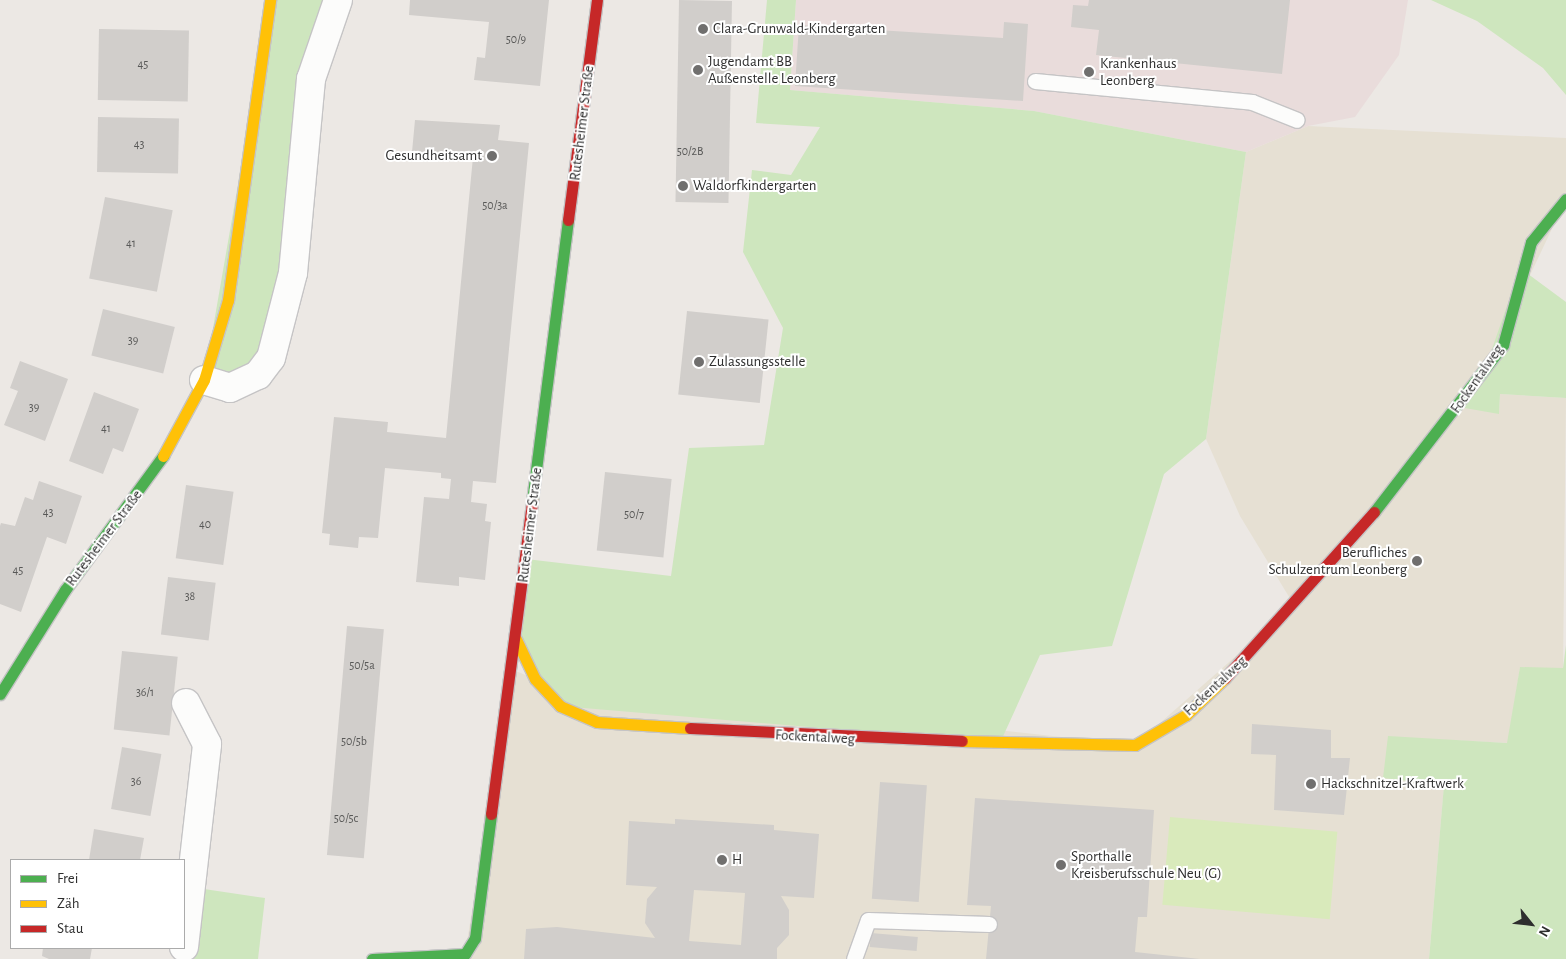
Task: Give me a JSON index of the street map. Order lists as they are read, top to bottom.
{
  "streets": {
    "street": ["Rutesheimer Straße", "Fockentalweg"]
  },
  "crossings": [
    ["Rutesheimer Straße", "Fockentalweg"]
  ],
  "places": [
    "Clara-Grunwald-Kindergarten",
    "Jugendamt BB Außenstelle Leonberg",
    "Krankenhaus Leonberg",
    "Gesundheitsamt",
    "Waldorfkindergarten",
    "Zulassungsstelle",
    "Berufliches Schulzentrum Leonberg",
    "Hackschnitzel-Kraftwerk",
    "H",
    "Sporthalle Kreisberufsschule Neu (G)"
  ],
  "house_numbers": [
    "50/9",
    "45",
    "43",
    "50/2B",
    "50/3a",
    "41",
    "39",
    "39",
    "41",
    "43",
    "50/7",
    "40",
    "45",
    "38",
    "50/5a",
    "36/1",
    "50/5b",
    "36",
    "50/5c"
  ],
  "legend": ["Frei", "Zäh", "Stau"],
  "north": "bottom right"
}
